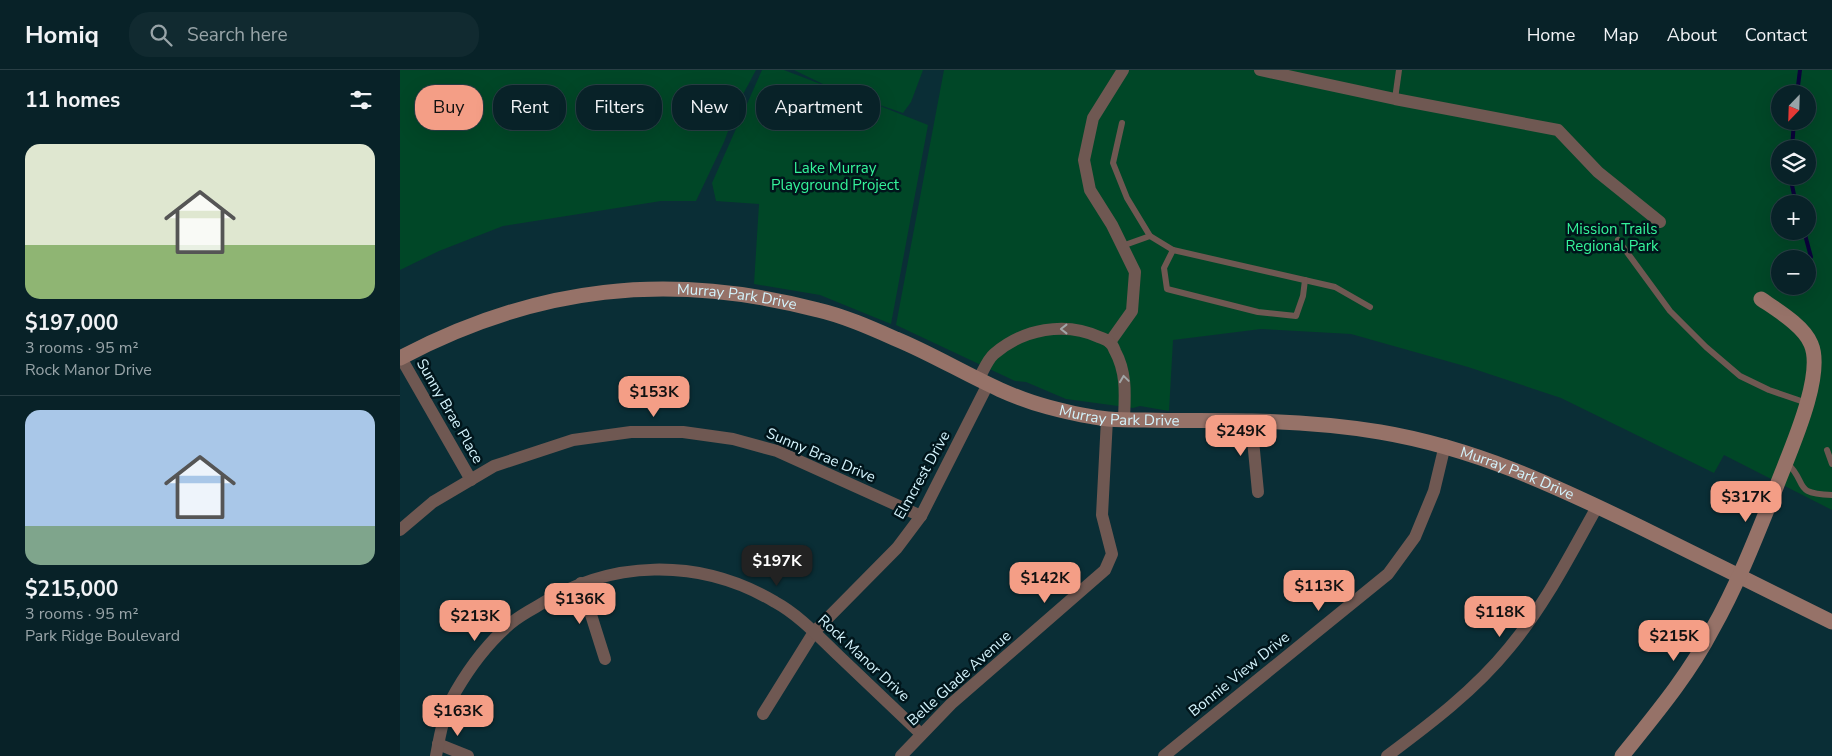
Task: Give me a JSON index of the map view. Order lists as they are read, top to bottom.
{
  "streets": {
    "street": [
      "Murray Park Drive",
      "Sunny Brae Place",
      "Sunny Brae Drive",
      "Elmcrest Drive",
      "Rock Manor Drive",
      "Bonnie View Drive",
      "Belle Glade Avenue"
    ]
  },
  "crossings": [
    ["Murray Park Drive", "Sunny Brae Place"],
    ["Murray Park Drive", "Elmcrest Drive"],
    ["Murray Park Drive", "Bonnie View Drive"],
    ["Murray Park Drive", "Belle Glade Avenue"],
    ["Sunny Brae Place", "Sunny Brae Drive"],
    ["Sunny Brae Drive", "Elmcrest Drive"],
    ["Elmcrest Drive", "Rock Manor Drive"],
    ["Rock Manor Drive", "Belle Glade Avenue"]
  ],
  "parks": ["Lake Murray Playground Project", "Mission Trails Regional Park"],
  "north": "bottom left",
  "page": {
    "header": "Homiq",
    "search": "Search here",
    "nav": [
      "Home",
      "Map",
      "About",
      "Contact"
    ],
    "heading": "11 homes",
    "map_buttons": ["+", "−"],
    "chip": [
      "Buy",
      "Rent",
      "Filters",
      "New",
      "Apartment"
    ],
    "list": [
      {
        "name": "$197,000",
        "note": "3 rooms · 95 m² · Rock Manor Drive"
      },
      {
        "name": "$215,000",
        "note": "3 rooms · 95 m² · Park Ridge Boulevard"
      }
    ],
    "price": [
      "$153K",
      "$249K",
      "$317K",
      "$197K",
      "$142K",
      "$113K",
      "$136K",
      "$118K",
      "$213K",
      "$215K",
      "$163K"
    ]
  }
}
